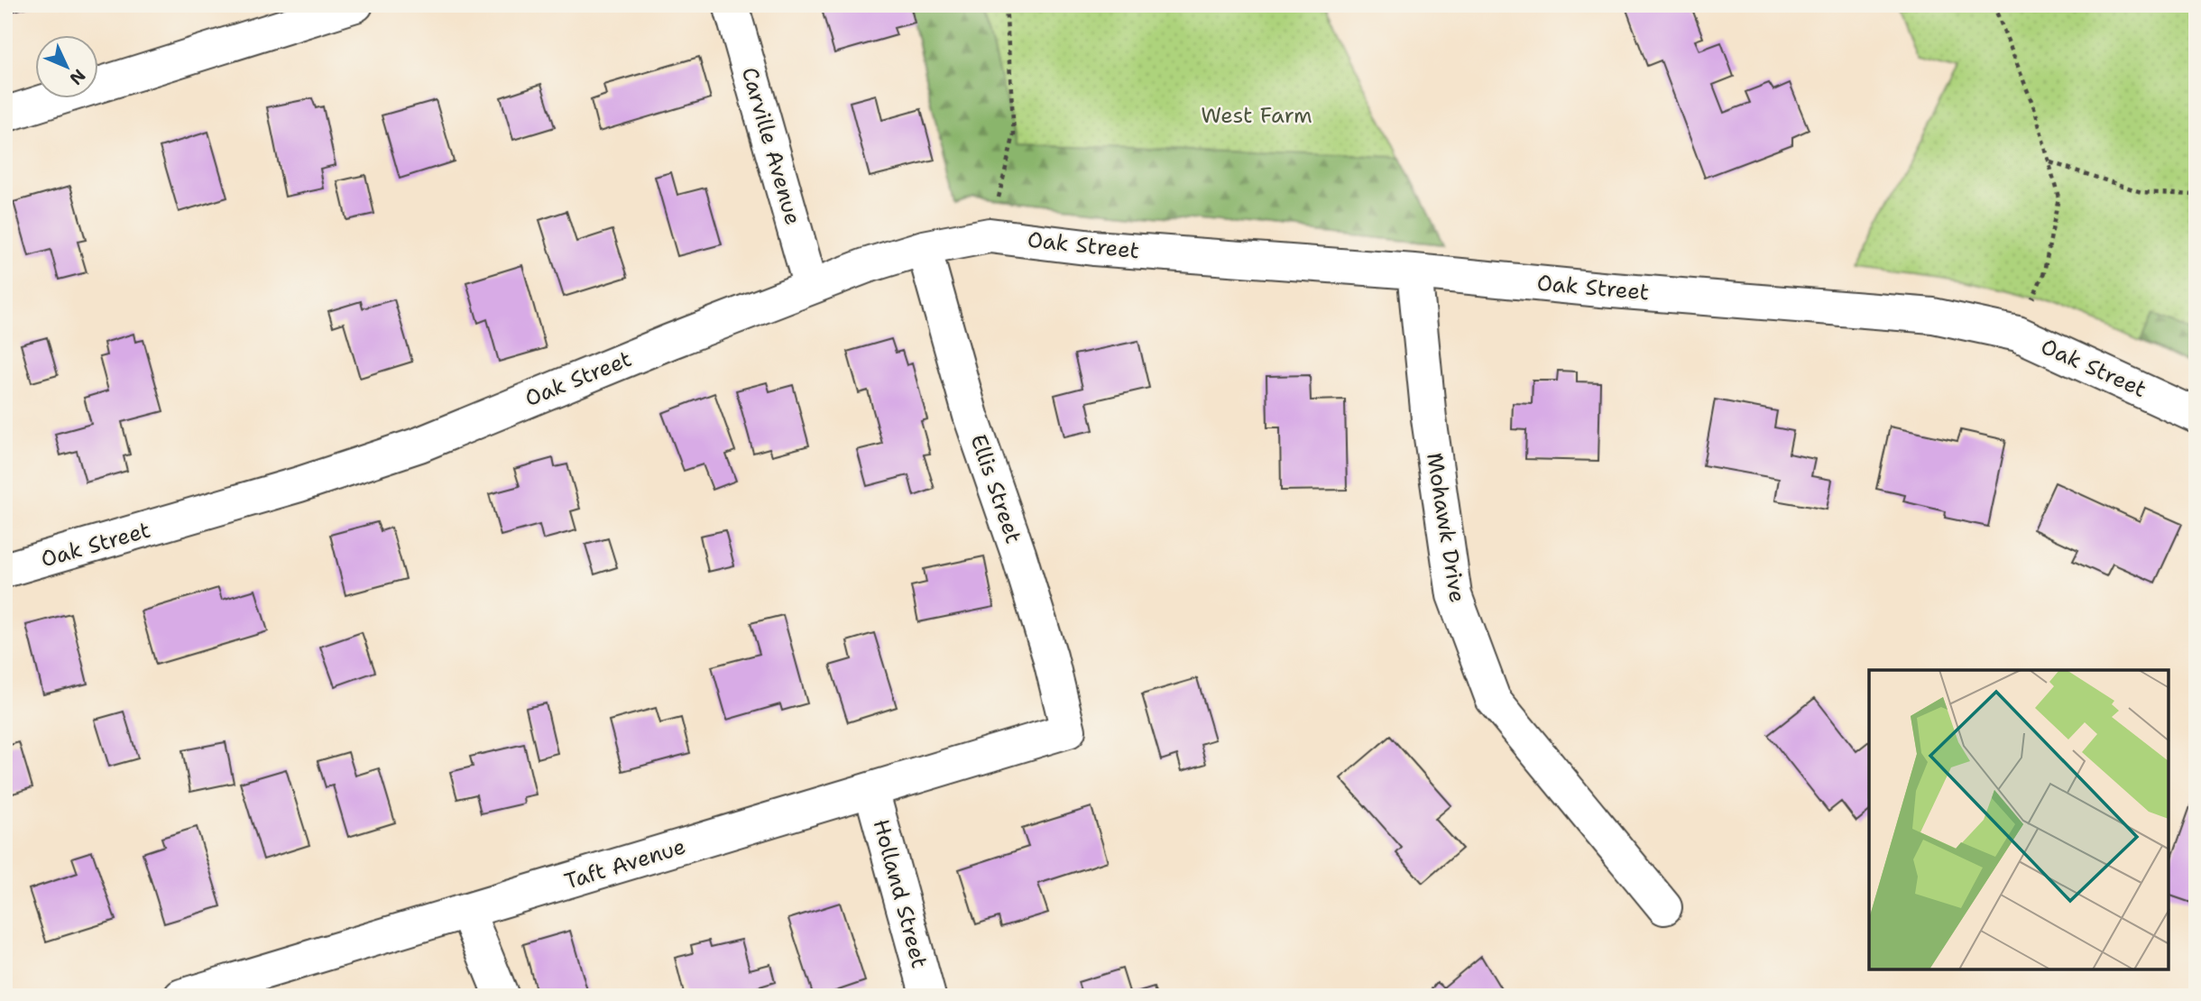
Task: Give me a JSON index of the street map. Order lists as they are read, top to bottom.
{
  "streets": {
    "street": [
      "Carville Avenue",
      "Oak Street",
      "Ellis Street",
      "Mohawk Drive",
      "Taft Avenue",
      "Holland Street"
    ]
  },
  "crossings": [
    ["Carville Avenue", "Oak Street"],
    ["Oak Street", "Ellis Street"],
    ["Oak Street", "Mohawk Drive"],
    ["Ellis Street", "Taft Avenue"],
    ["Taft Avenue", "Holland Street"]
  ],
  "parks": ["West Farm"],
  "north": "bottom right"
}
